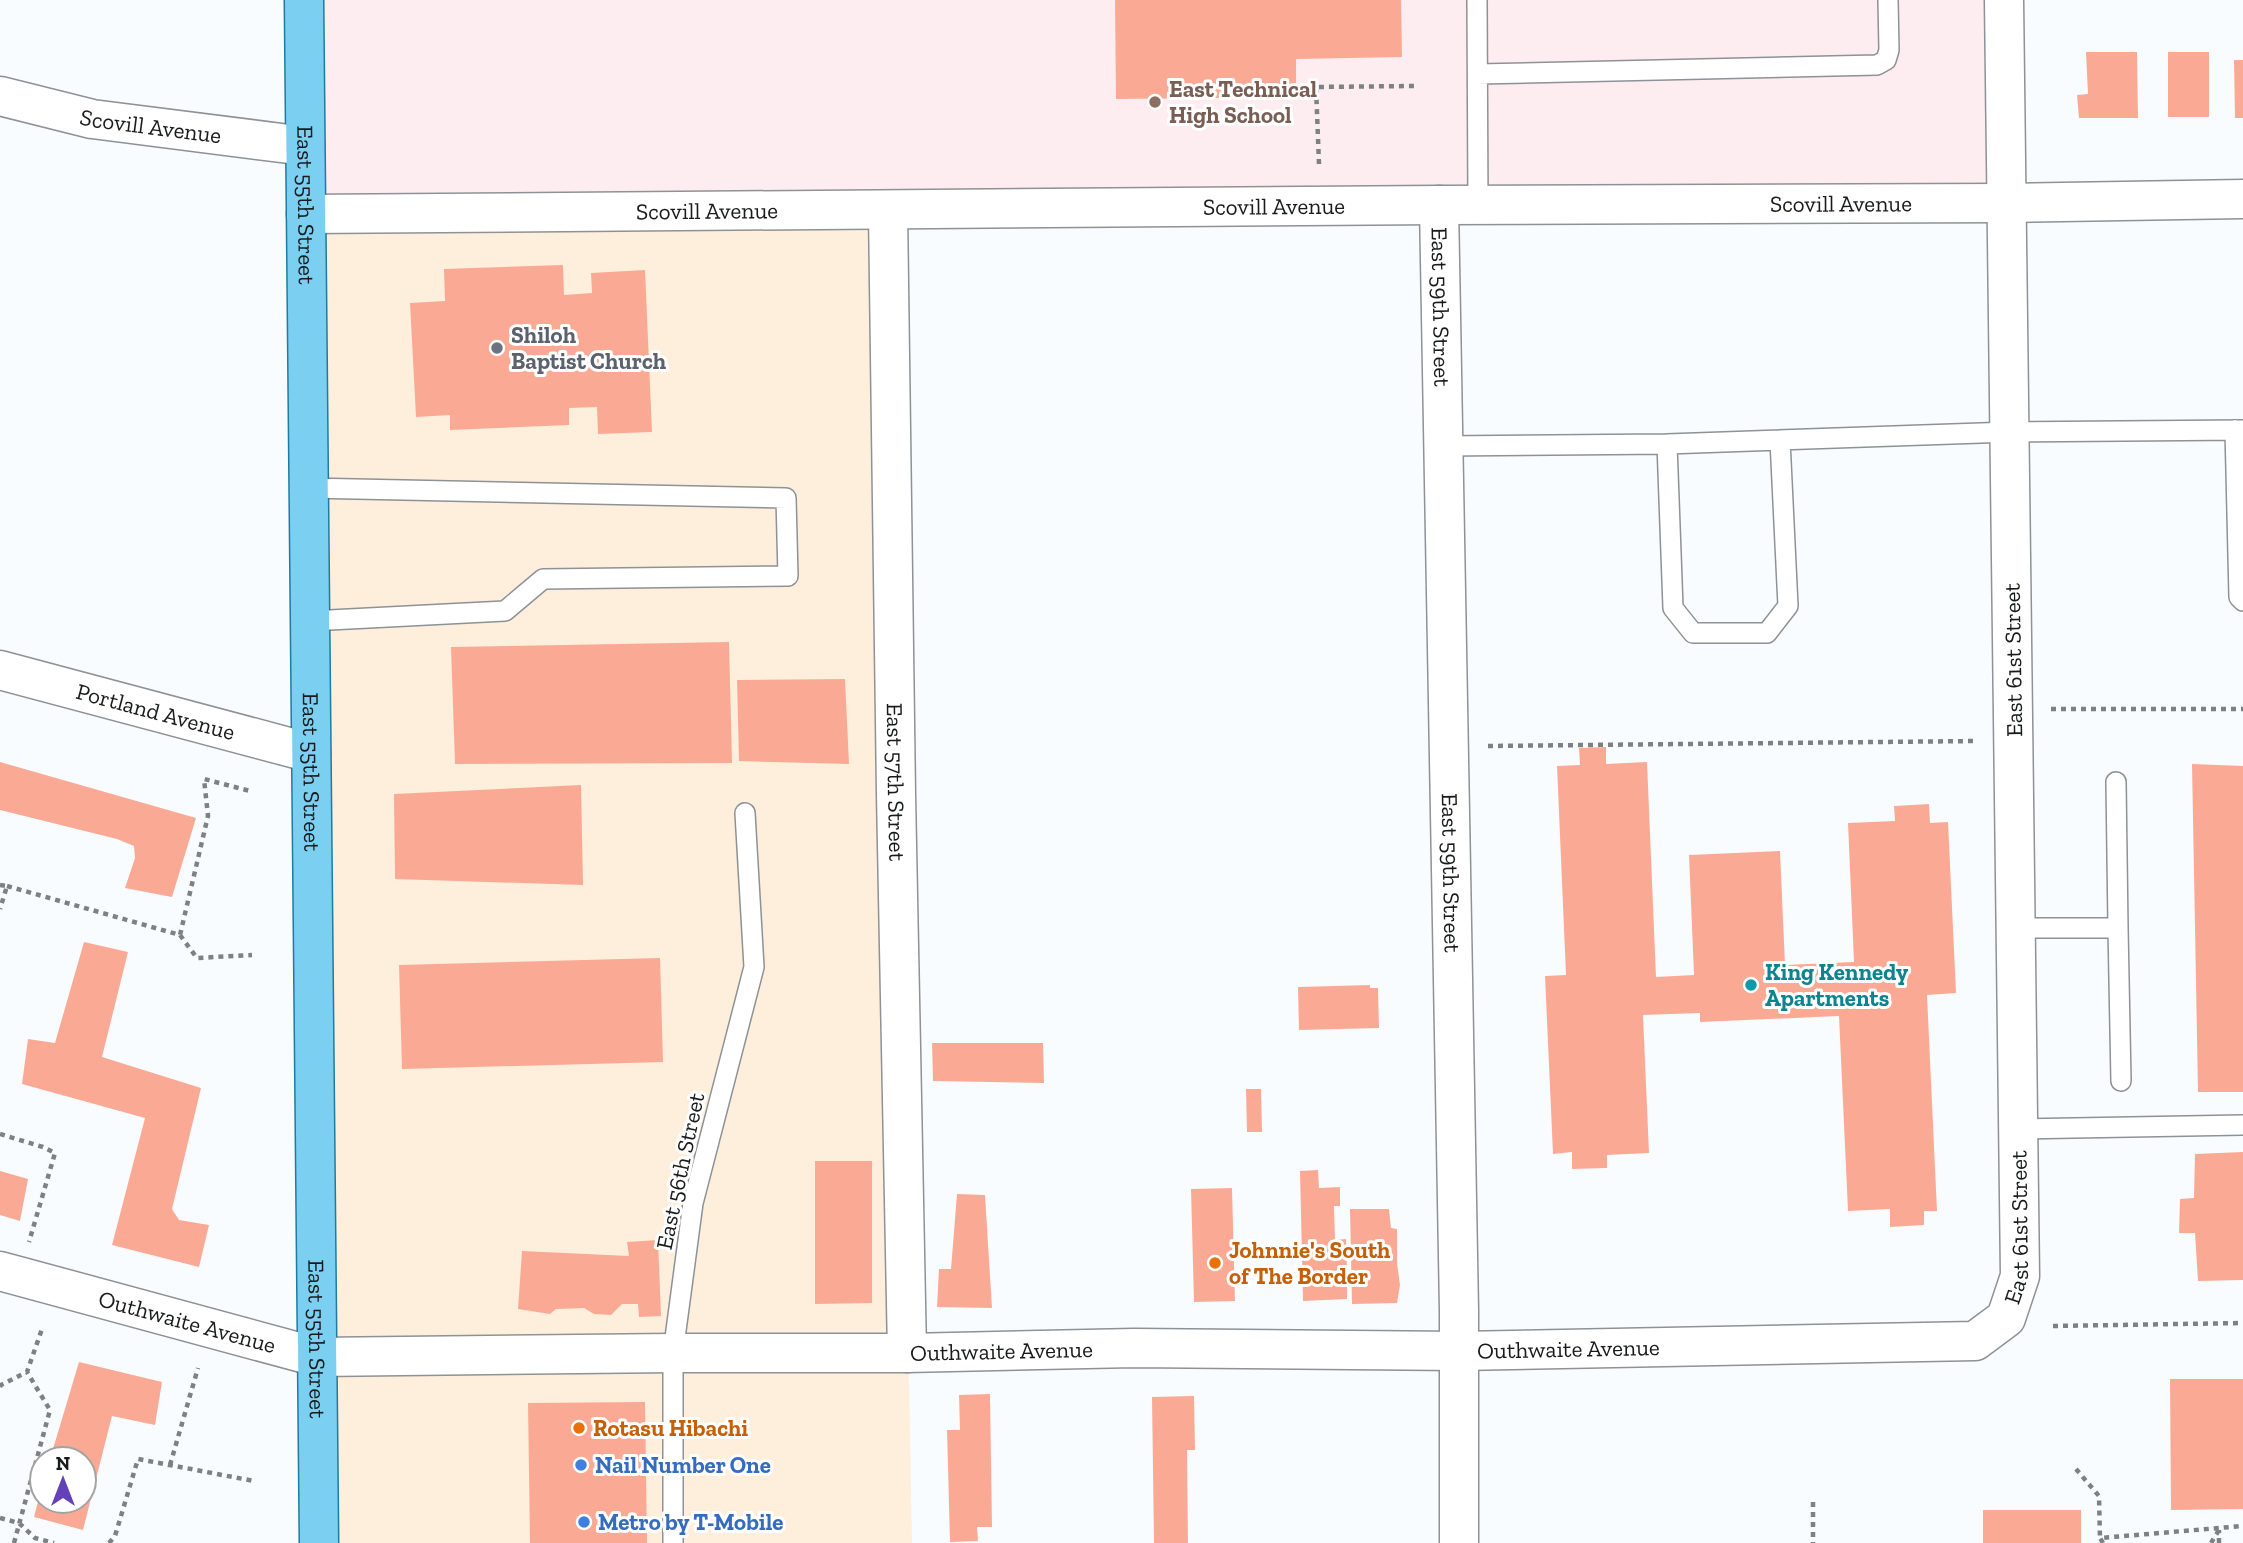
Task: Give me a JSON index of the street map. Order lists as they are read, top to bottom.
{
  "streets": {
    "main road": ["East 55th Street"],
    "street": [
      "Scovill Avenue",
      "East 59th Street",
      "East 61st Street",
      "Portland Avenue",
      "East 57th Street",
      "Outhwaite Avenue"
    ],
    "lane": ["East 56th Street"]
  },
  "crossings": [
    ["Scovill Avenue", "East 55th Street"],
    ["Scovill Avenue", "East 59th Street"],
    ["Scovill Avenue", "East 61st Street"],
    ["Scovill Avenue", "East 57th Street"],
    ["East 55th Street", "Portland Avenue"],
    ["East 55th Street", "Outhwaite Avenue"],
    ["East 59th Street", "Outhwaite Avenue"],
    ["East 61st Street", "Outhwaite Avenue"],
    ["East 57th Street", "Outhwaite Avenue"],
    ["East 56th Street", "Outhwaite Avenue"]
  ],
  "places": [
    "East Technical High School",
    "Shiloh Baptist Church",
    "King Kennedy Apartments",
    "Johnnie's South of The Border",
    "Rotasu Hibachi",
    "Nail Number One",
    "Metro by T-Mobile"
  ],
  "north": "top"
}
